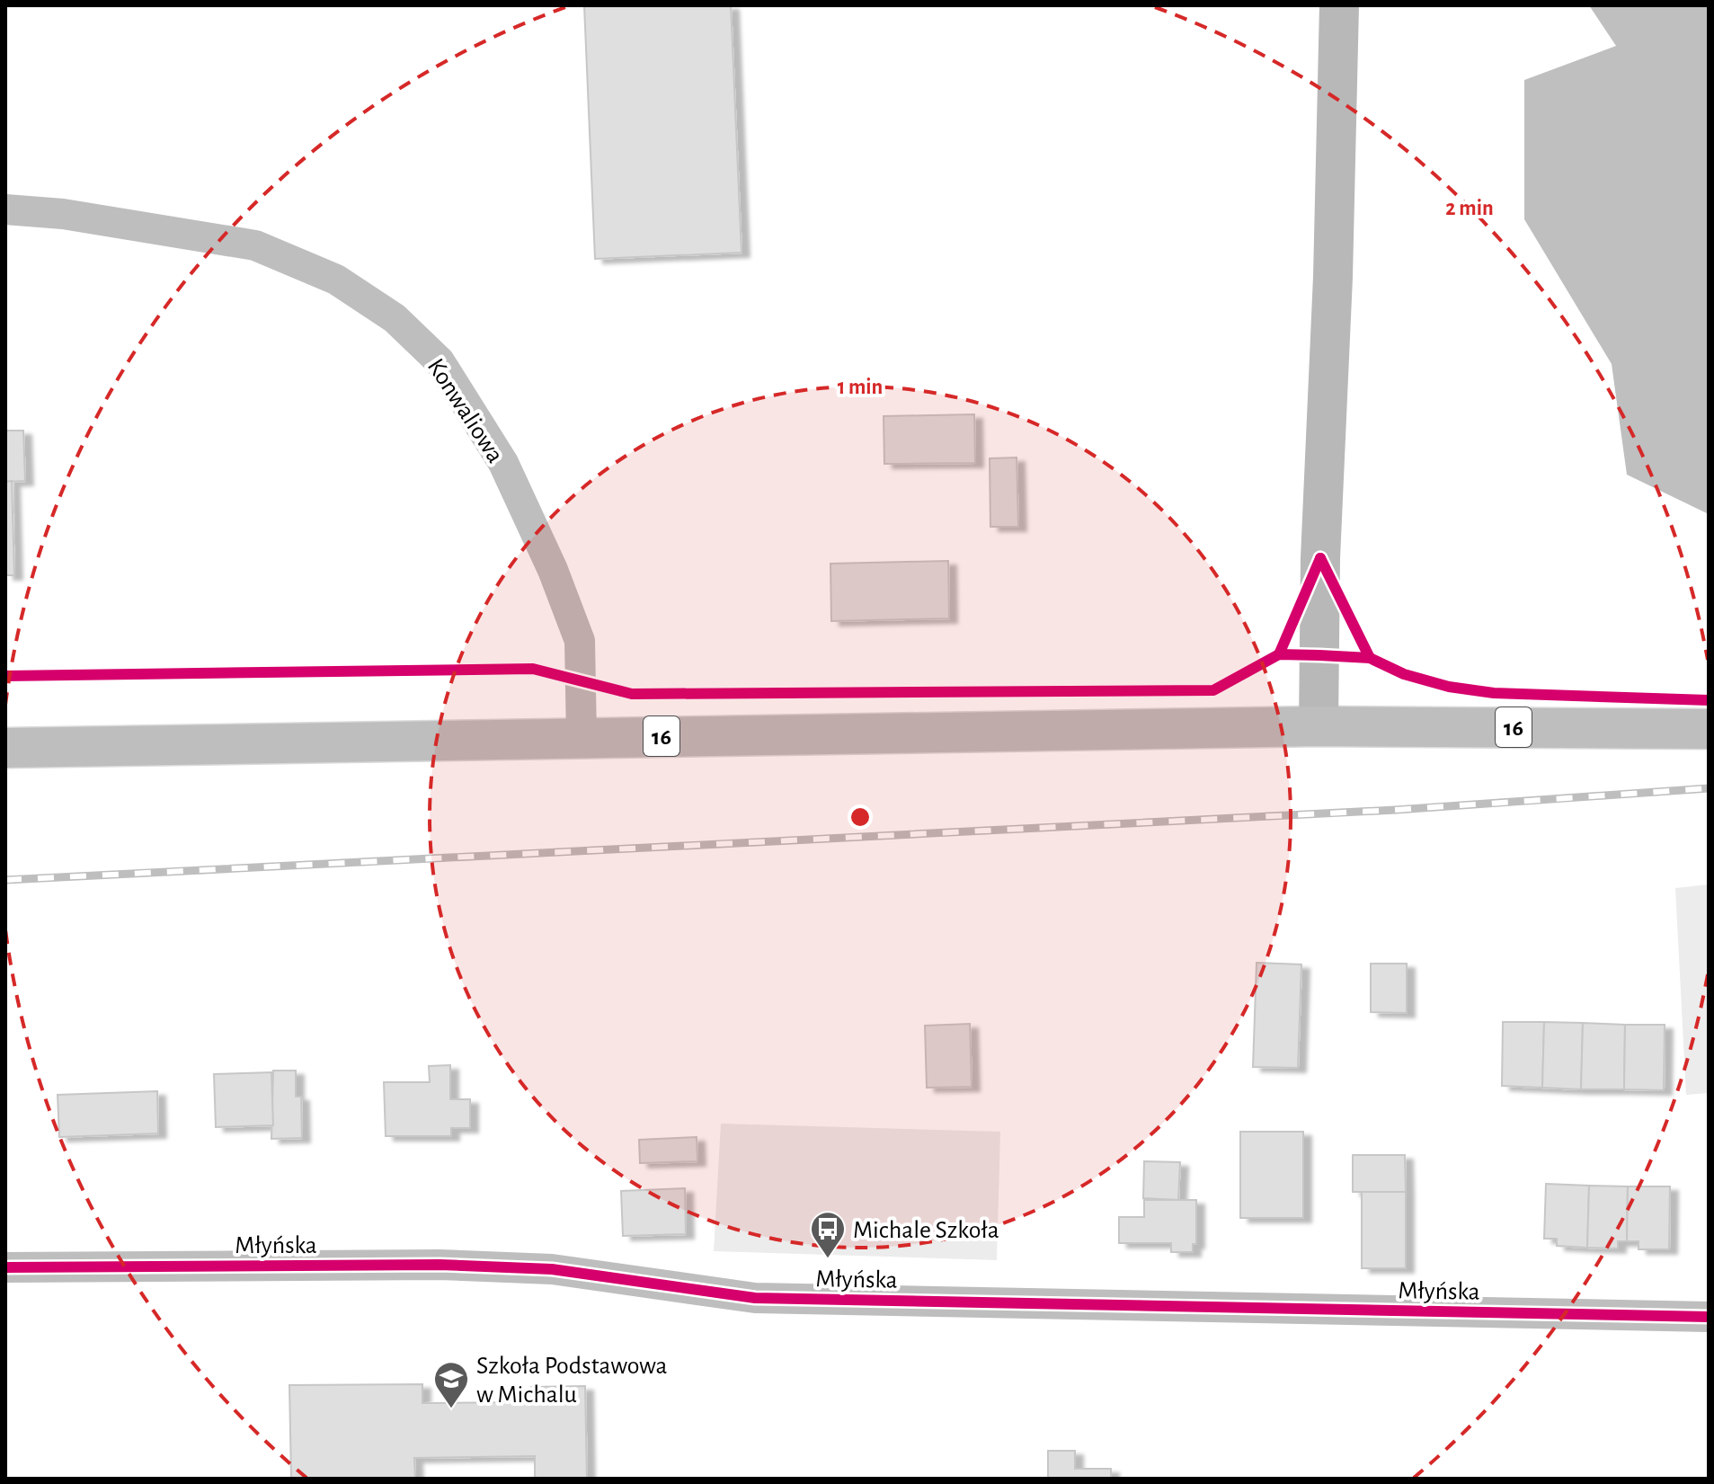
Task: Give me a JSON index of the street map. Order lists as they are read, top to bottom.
{
  "streets": {
    "main road": ["16"],
    "street": ["Konwaliowa", "Młyńska"]
  },
  "crossings": [
    ["Konwaliowa", "16"]
  ],
  "places": {
    "bus stop": ["Michale Szkoła"],
    "school or university": ["Szkoła Podstawowa w Michalu"]
  },
  "rings": ["2 min", "1 min"]
}
